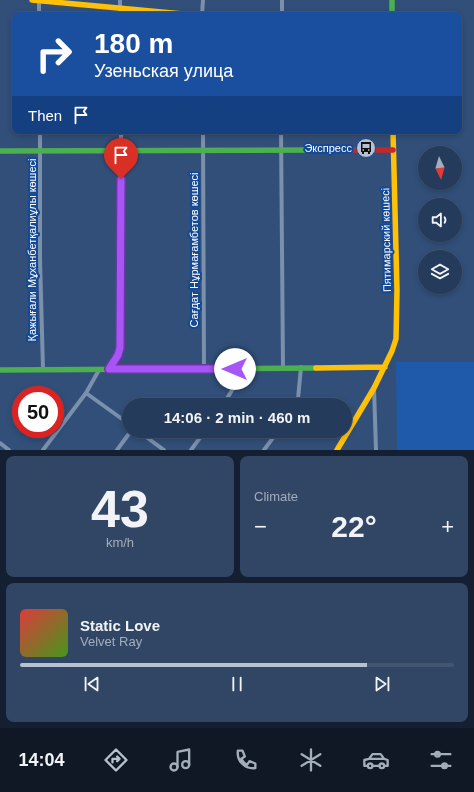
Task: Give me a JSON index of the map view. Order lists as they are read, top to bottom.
{
  "streets": {
    "street": ["Пятимарский көшесі", "Қажығали Мұханбетқалиұлы көшесі", "Сағдат Нұрмағамбетов көшесі"]
  },
  "places": {
    "bus stop": ["Экспресс"]
  },
  "north": "bottom",
  "page": {
    "turn": ["180 m", "Узеньская улица"],
    "then": "Then",
    "limit": "50",
    "trip": "14:06 · 2 min · 460 m",
    "tile": [
      ["43", "km/h"],
      "Climate"
    ],
    "heat": ["−", "22°", "+"],
    "song": ["Static Love", "Velvet Ray"],
    "tabs": "14:04"
  }
}
